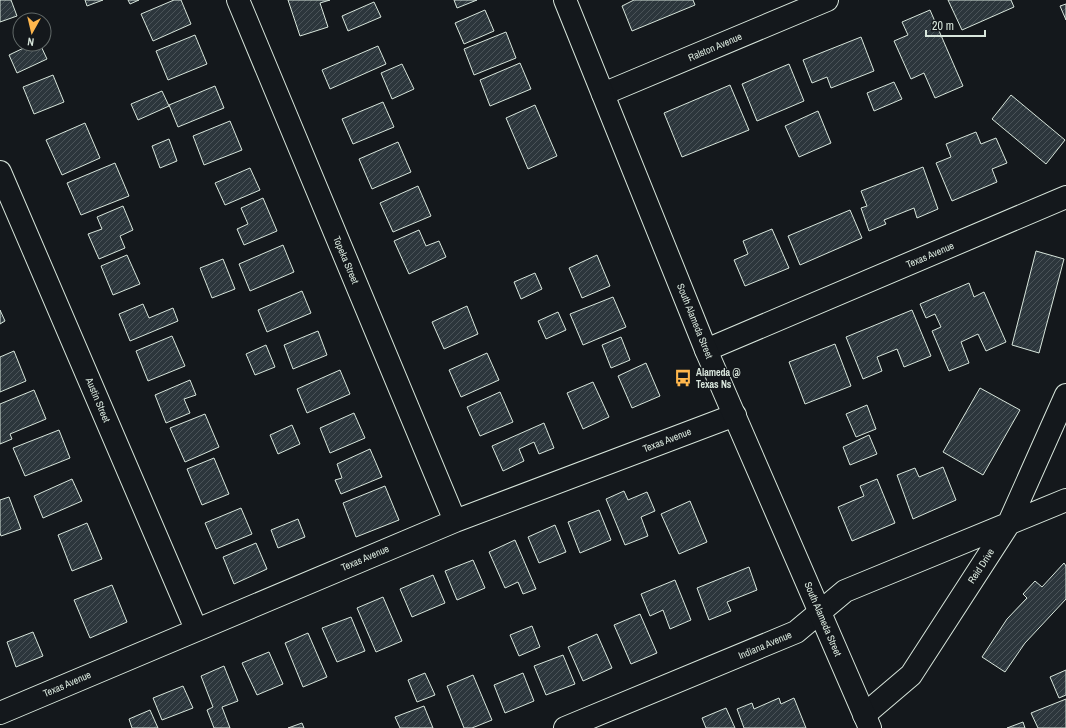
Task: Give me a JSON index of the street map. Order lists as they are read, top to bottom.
{
  "streets": {
    "street": [
      "Ralston Avenue",
      "Texas Avenue",
      "Topeka Street",
      "South Alameda Street",
      "Austin Street",
      "Reid Drive",
      "Indiana Avenue"
    ]
  },
  "crossings": [
    ["Ralston Avenue", "South Alameda Street"],
    ["Texas Avenue", "Topeka Street"],
    ["Texas Avenue", "South Alameda Street"],
    ["Texas Avenue", "Austin Street"],
    ["South Alameda Street", "Reid Drive"],
    ["South Alameda Street", "Indiana Avenue"],
    ["Reid Drive", "Indiana Avenue"]
  ],
  "places": {
    "bus stop": ["Alameda @ Texas Ns"]
  },
  "scale_bar": "20 m",
  "north": "bottom"
}
